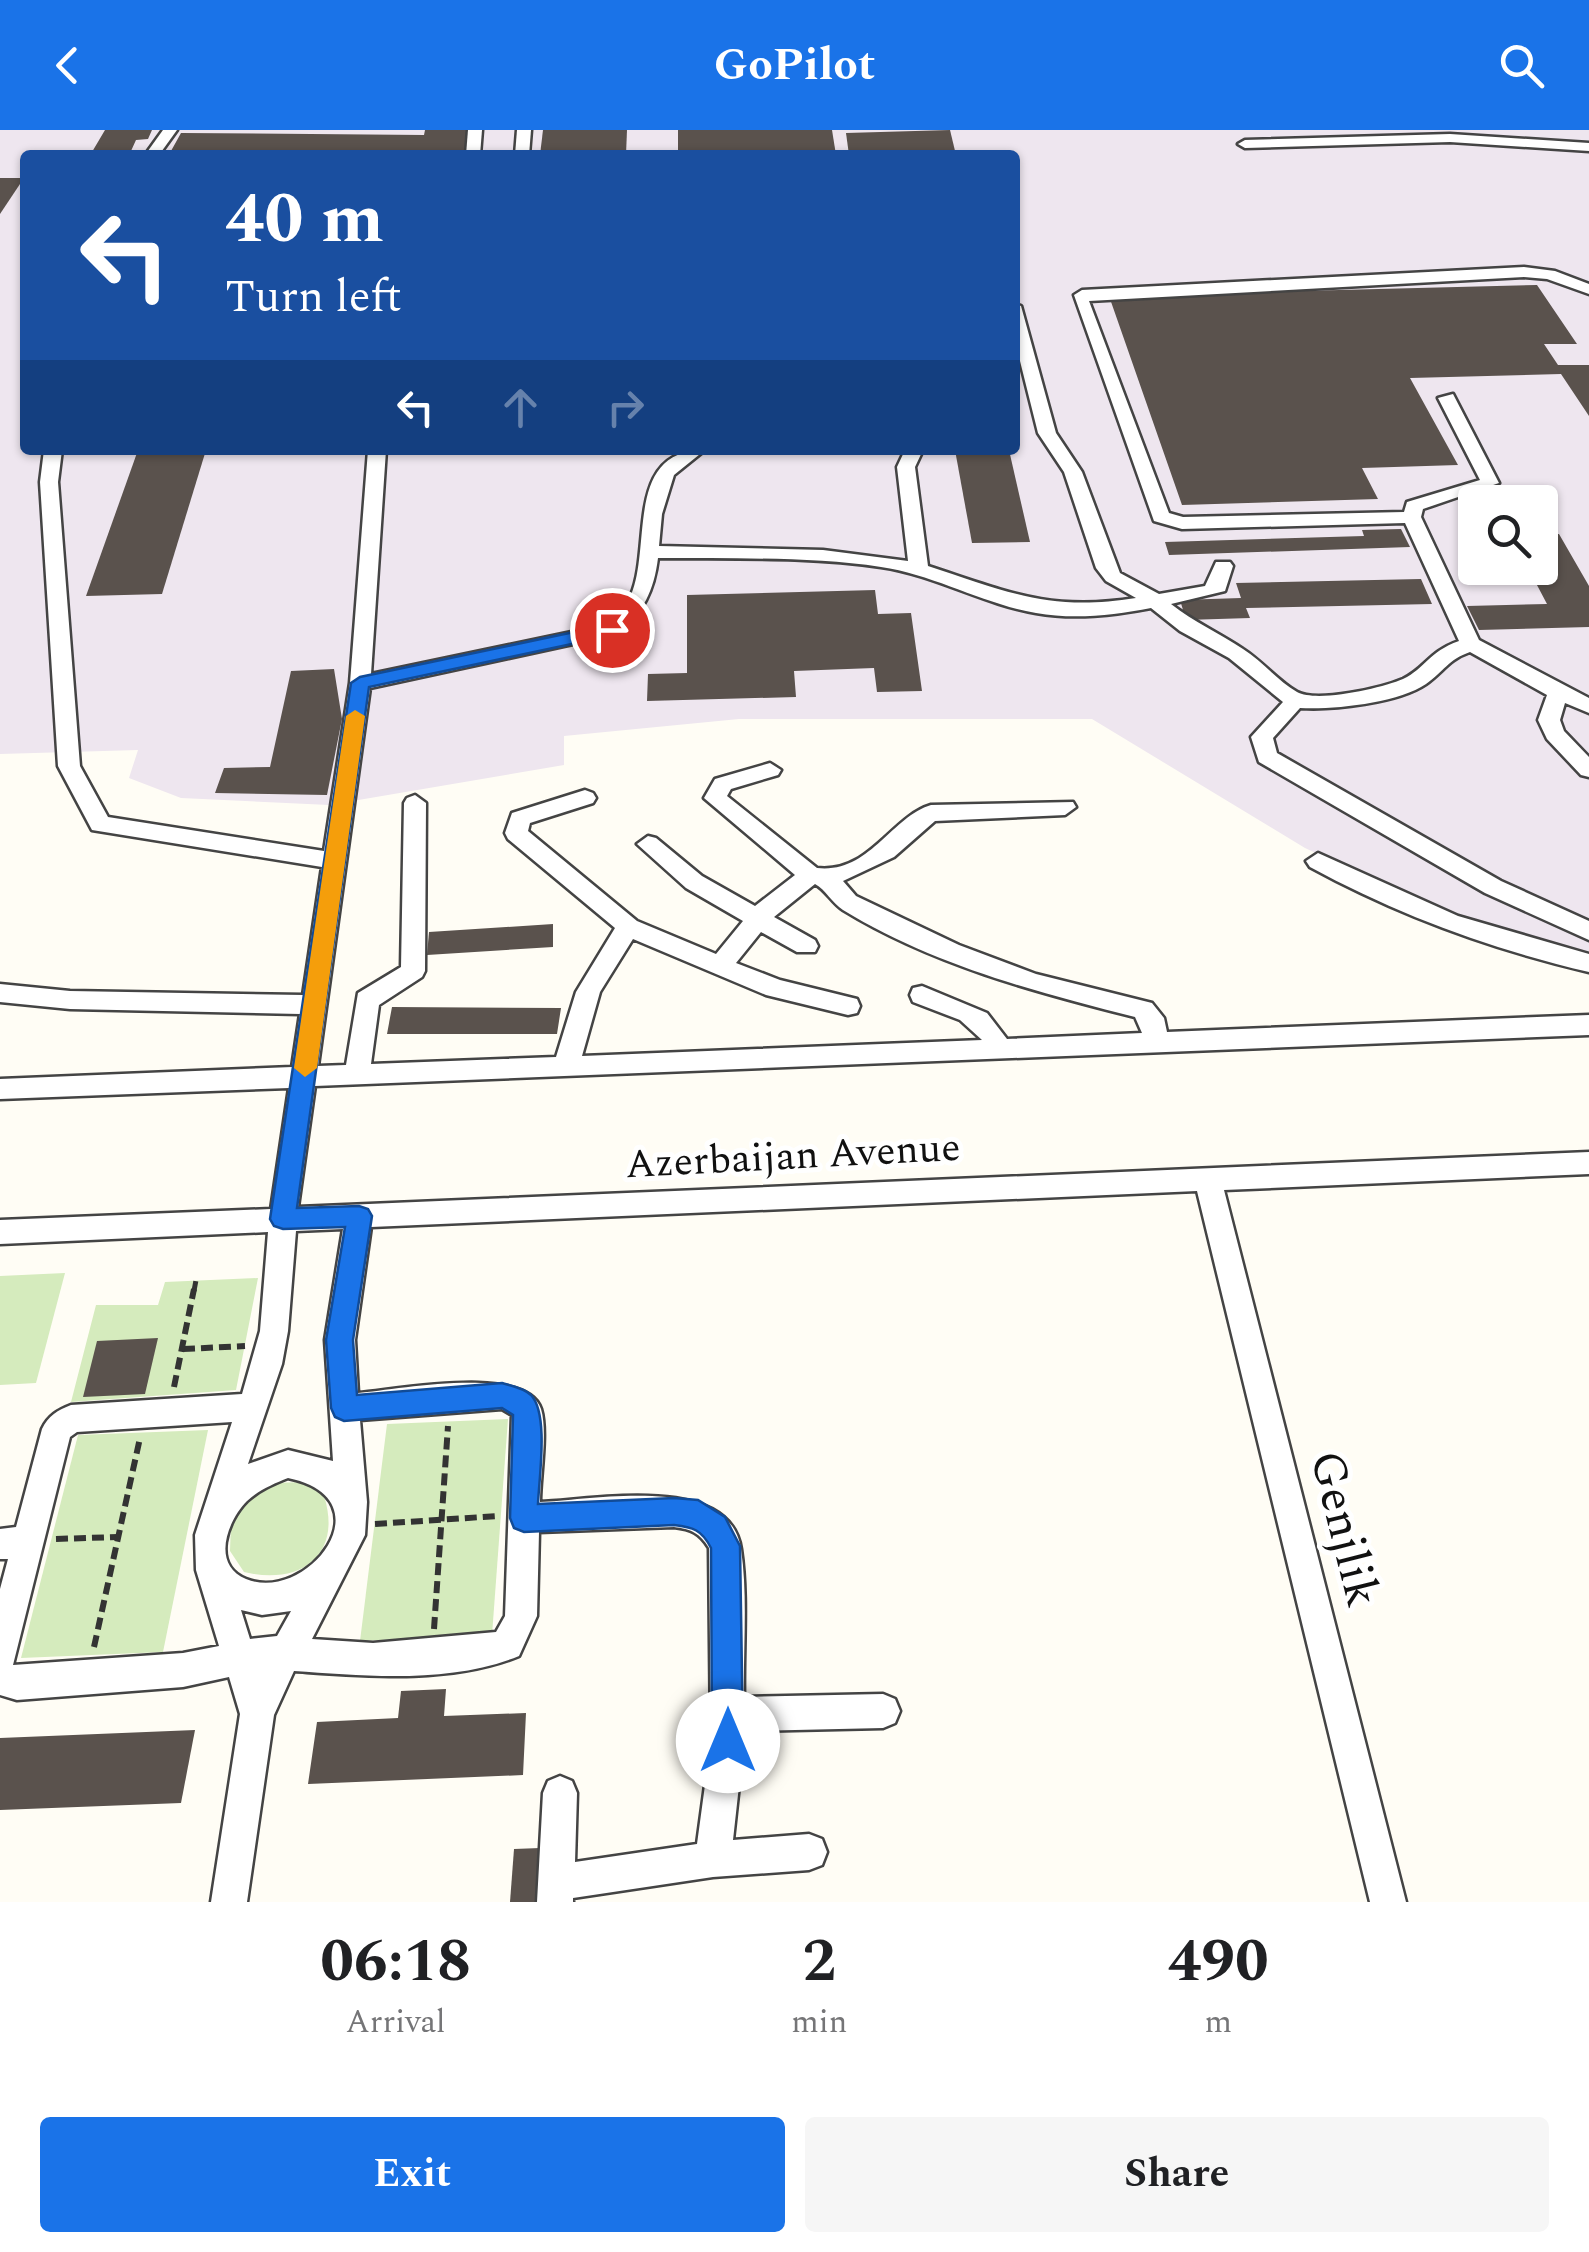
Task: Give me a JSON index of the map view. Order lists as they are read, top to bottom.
{
  "streets": {
    "street": ["Azerbaijan Avenue", "Genjlik"]
  },
  "crossings": [
    ["Azerbaijan Avenue", "Genjlik"]
  ],
  "page": {
    "header": "GoPilot",
    "turn": ["40 m", "Turn left"],
    "eta": [
      "06:18",
      "Arrival",
      "2",
      "min",
      "490",
      "m"
    ],
    "buttons": ["Exit", "Share"]
  }
}
